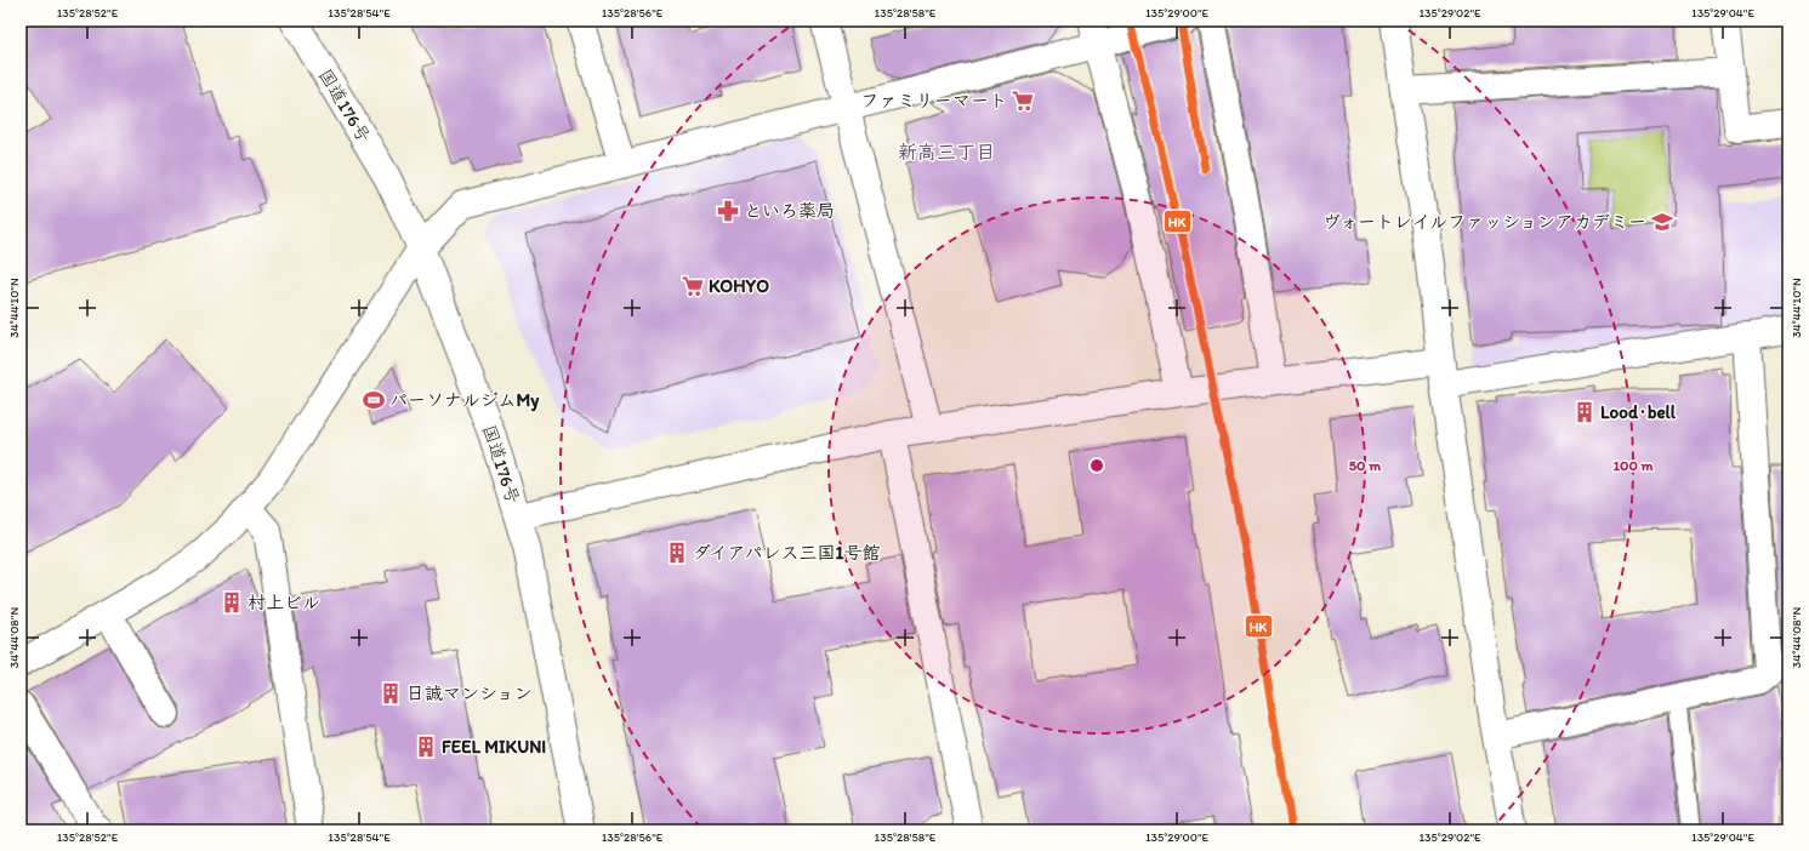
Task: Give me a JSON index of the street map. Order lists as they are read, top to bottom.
{
  "streets": {
    "main road": ["国道176号"]
  },
  "districts": ["新高三丁目"],
  "places": {
    "supermarket": ["ファミリーマート", "KOHYO"],
    "pharmacy": ["といろ薬局"],
    "school or university": ["ヴォートレイルファッションアカデミー"],
    "sports": ["パーソナルジムMy"],
    "building": [
      "Lood･bell",
      "ダイアパレス三国1号館",
      "村上ビル",
      "日誠マンション",
      "FEEL MIKUNI"
    ]
  },
  "lines": ["transit line HK"],
  "coordinates": [
    "135°28'52\"E",
    "135°28'54\"E",
    "135°28'56\"E",
    "135°28'58\"E",
    "135°29'00\"E",
    "135°29'02\"E",
    "135°29'04\"E",
    "34°44'10\"N",
    "34°44'08\"N"
  ],
  "rings": ["50 m", "100 m"]
}
